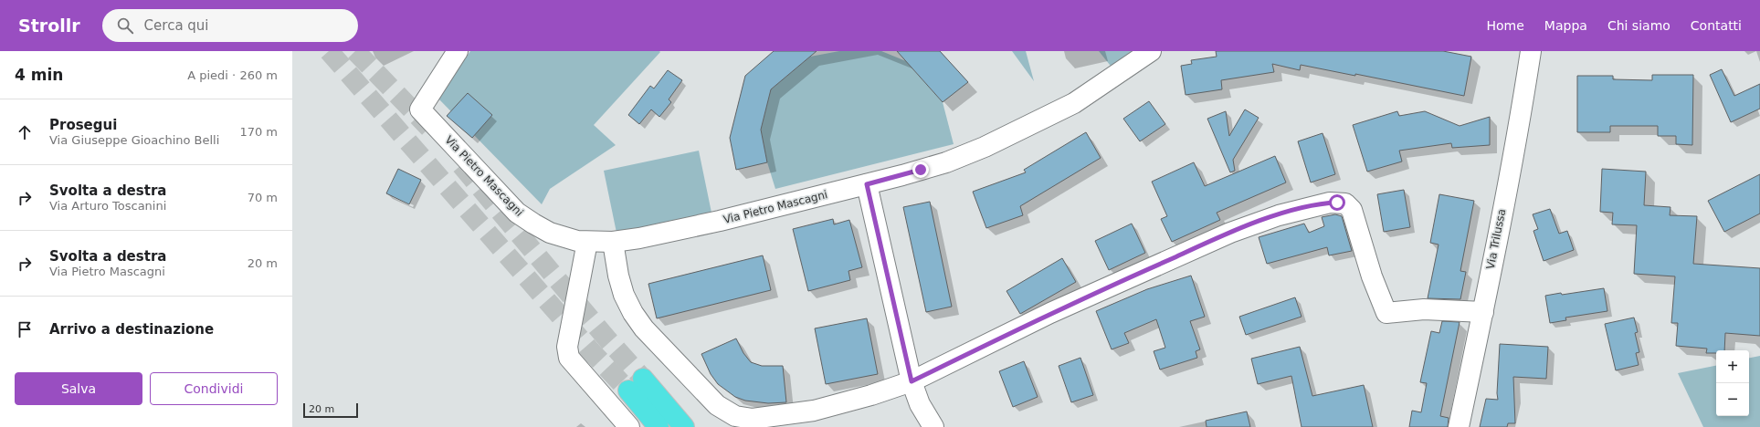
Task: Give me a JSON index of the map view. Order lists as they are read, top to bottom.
{
  "streets": {
    "street": ["Via Pietro Mascagni", "Via Trilussa"]
  },
  "scale_bar": "20 m",
  "page": {
    "header": "Strollr",
    "search": "Cerca qui",
    "nav": [
      "Home",
      "Mappa",
      "Chi siamo",
      "Contatti"
    ],
    "heading": ["4 min", "A piedi · 260 m"],
    "list": [
      ["Prosegui", "Via Giuseppe Gioachino Belli", "170 m"],
      ["Svolta a destra", "Via Arturo Toscanini", "70 m"],
      ["Svolta a destra", "Via Pietro Mascagni", "20 m"],
      "Arrivo a destinazione"
    ],
    "map_buttons": ["+", "−"],
    "buttons": ["Salva", "Condividi"],
    "scale": "20 m"
  }
}
